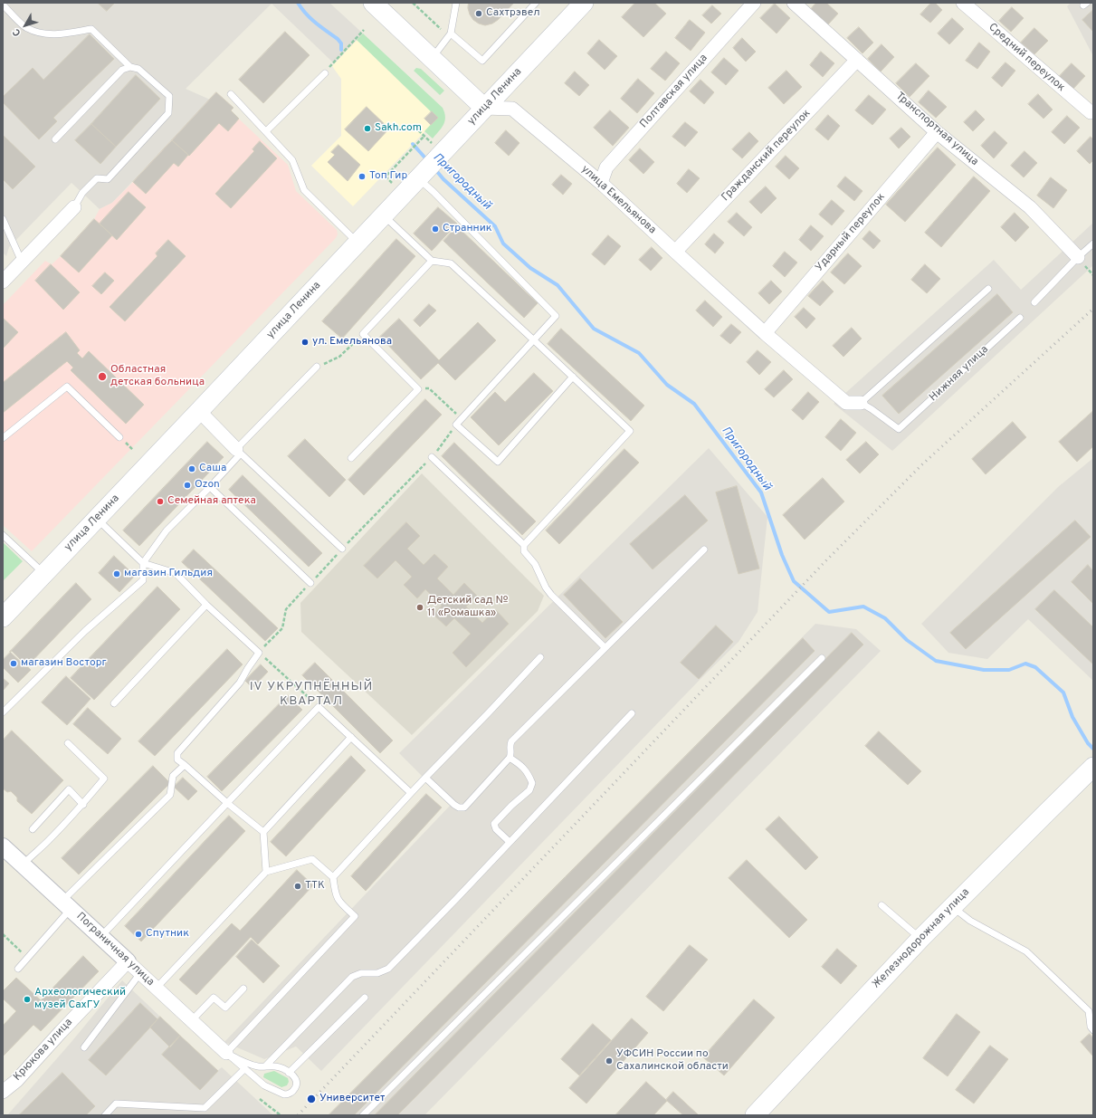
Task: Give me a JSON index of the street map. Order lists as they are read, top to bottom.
{
  "streets": {
    "main road": ["улица Ленина", "Железнодорожная улица"],
    "street": [
      "Средний переулок",
      "Полтавская улица",
      "Транспортная улица",
      "Гражданский переулок",
      "улица Емельянова",
      "Ударный переулок",
      "Пограничная улица",
      "Крюкова улица"
    ],
    "lane": ["Нижняя улица"]
  },
  "crossings": [
    ["Полтавская улица", "улица Емельянова"],
    ["улица Ленина", "улица Емельянова"],
    ["Транспортная улица", "Гражданский переулок"],
    ["Транспортная улица", "Ударный переулок"],
    ["Гражданский переулок", "улица Емельянова"],
    ["улица Емельянова", "Ударный переулок"],
    ["улица Емельянова", "Нижняя улица"],
    ["Пограничная улица", "Крюкова улица"]
  ],
  "districts": ["IV УКРУПНЁННЫЙ КВАРТАЛ"],
  "water": ["Пригородный"],
  "places": [
    "Сахтрэвел",
    "Sakh.com",
    "Топ Гир",
    "Странник",
    "ул. Емельянова",
    "Областная детская больница",
    "Саша",
    "Ozon",
    "Семейная аптека",
    "магазин Гильдия",
    "Детский сад № 11 «Ромашка»",
    "магазин Восторг",
    "ТТК",
    "Спутник",
    "Археологический музей СахГУ",
    "УФСИН России по Сахалинской области",
    "Университет"
  ],
  "north": "bottom left"
}
